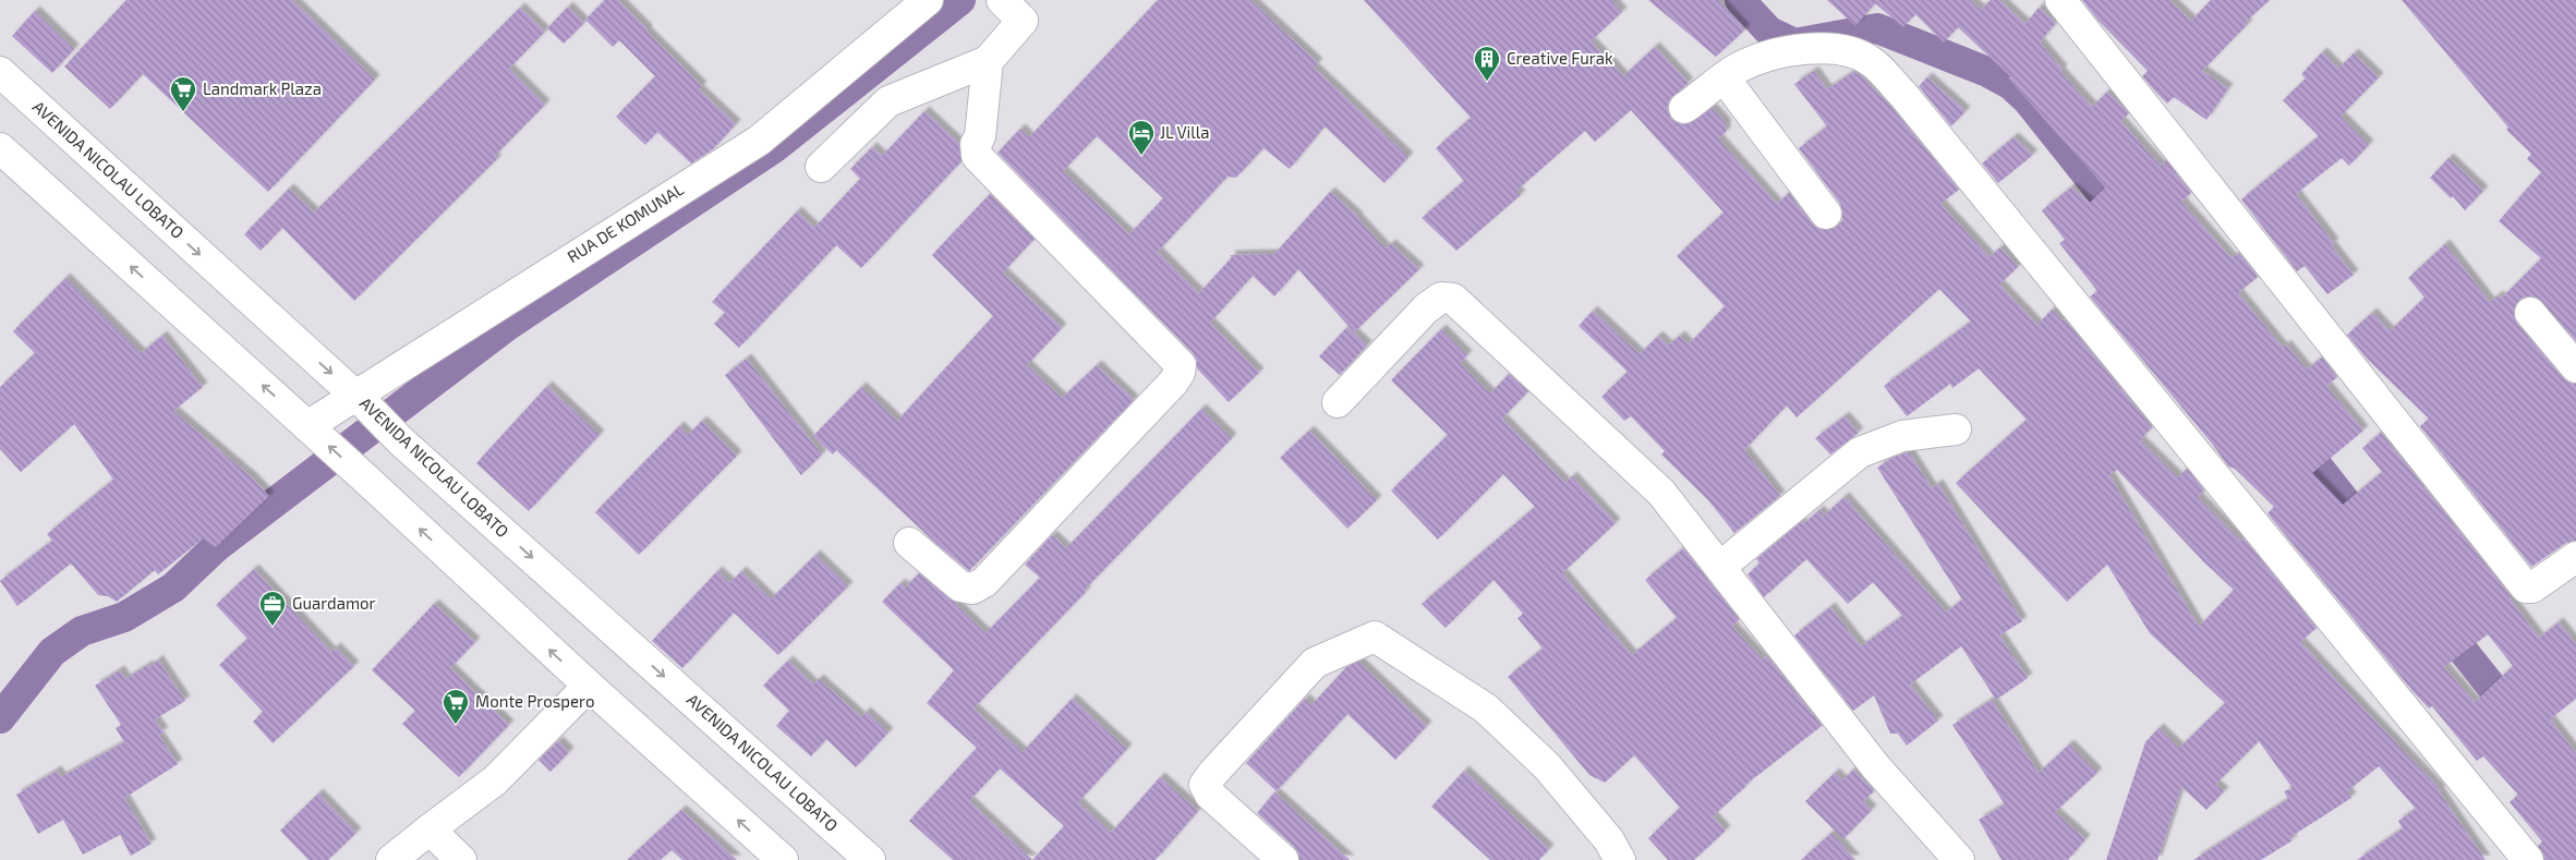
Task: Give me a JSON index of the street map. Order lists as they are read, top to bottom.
{
  "streets": {
    "street": ["AVENIDA NICOLAU LOBATO", "RUA DE KOMUNAL"]
  },
  "crossings": [
    ["AVENIDA NICOLAU LOBATO", "RUA DE KOMUNAL"]
  ],
  "places": {
    "building": ["Creative Furak"],
    "supermarket": ["Landmark Plaza", "Monte Prospero"],
    "hotel": ["JL Villa"],
    "office": ["Guardamor"]
  }
}
